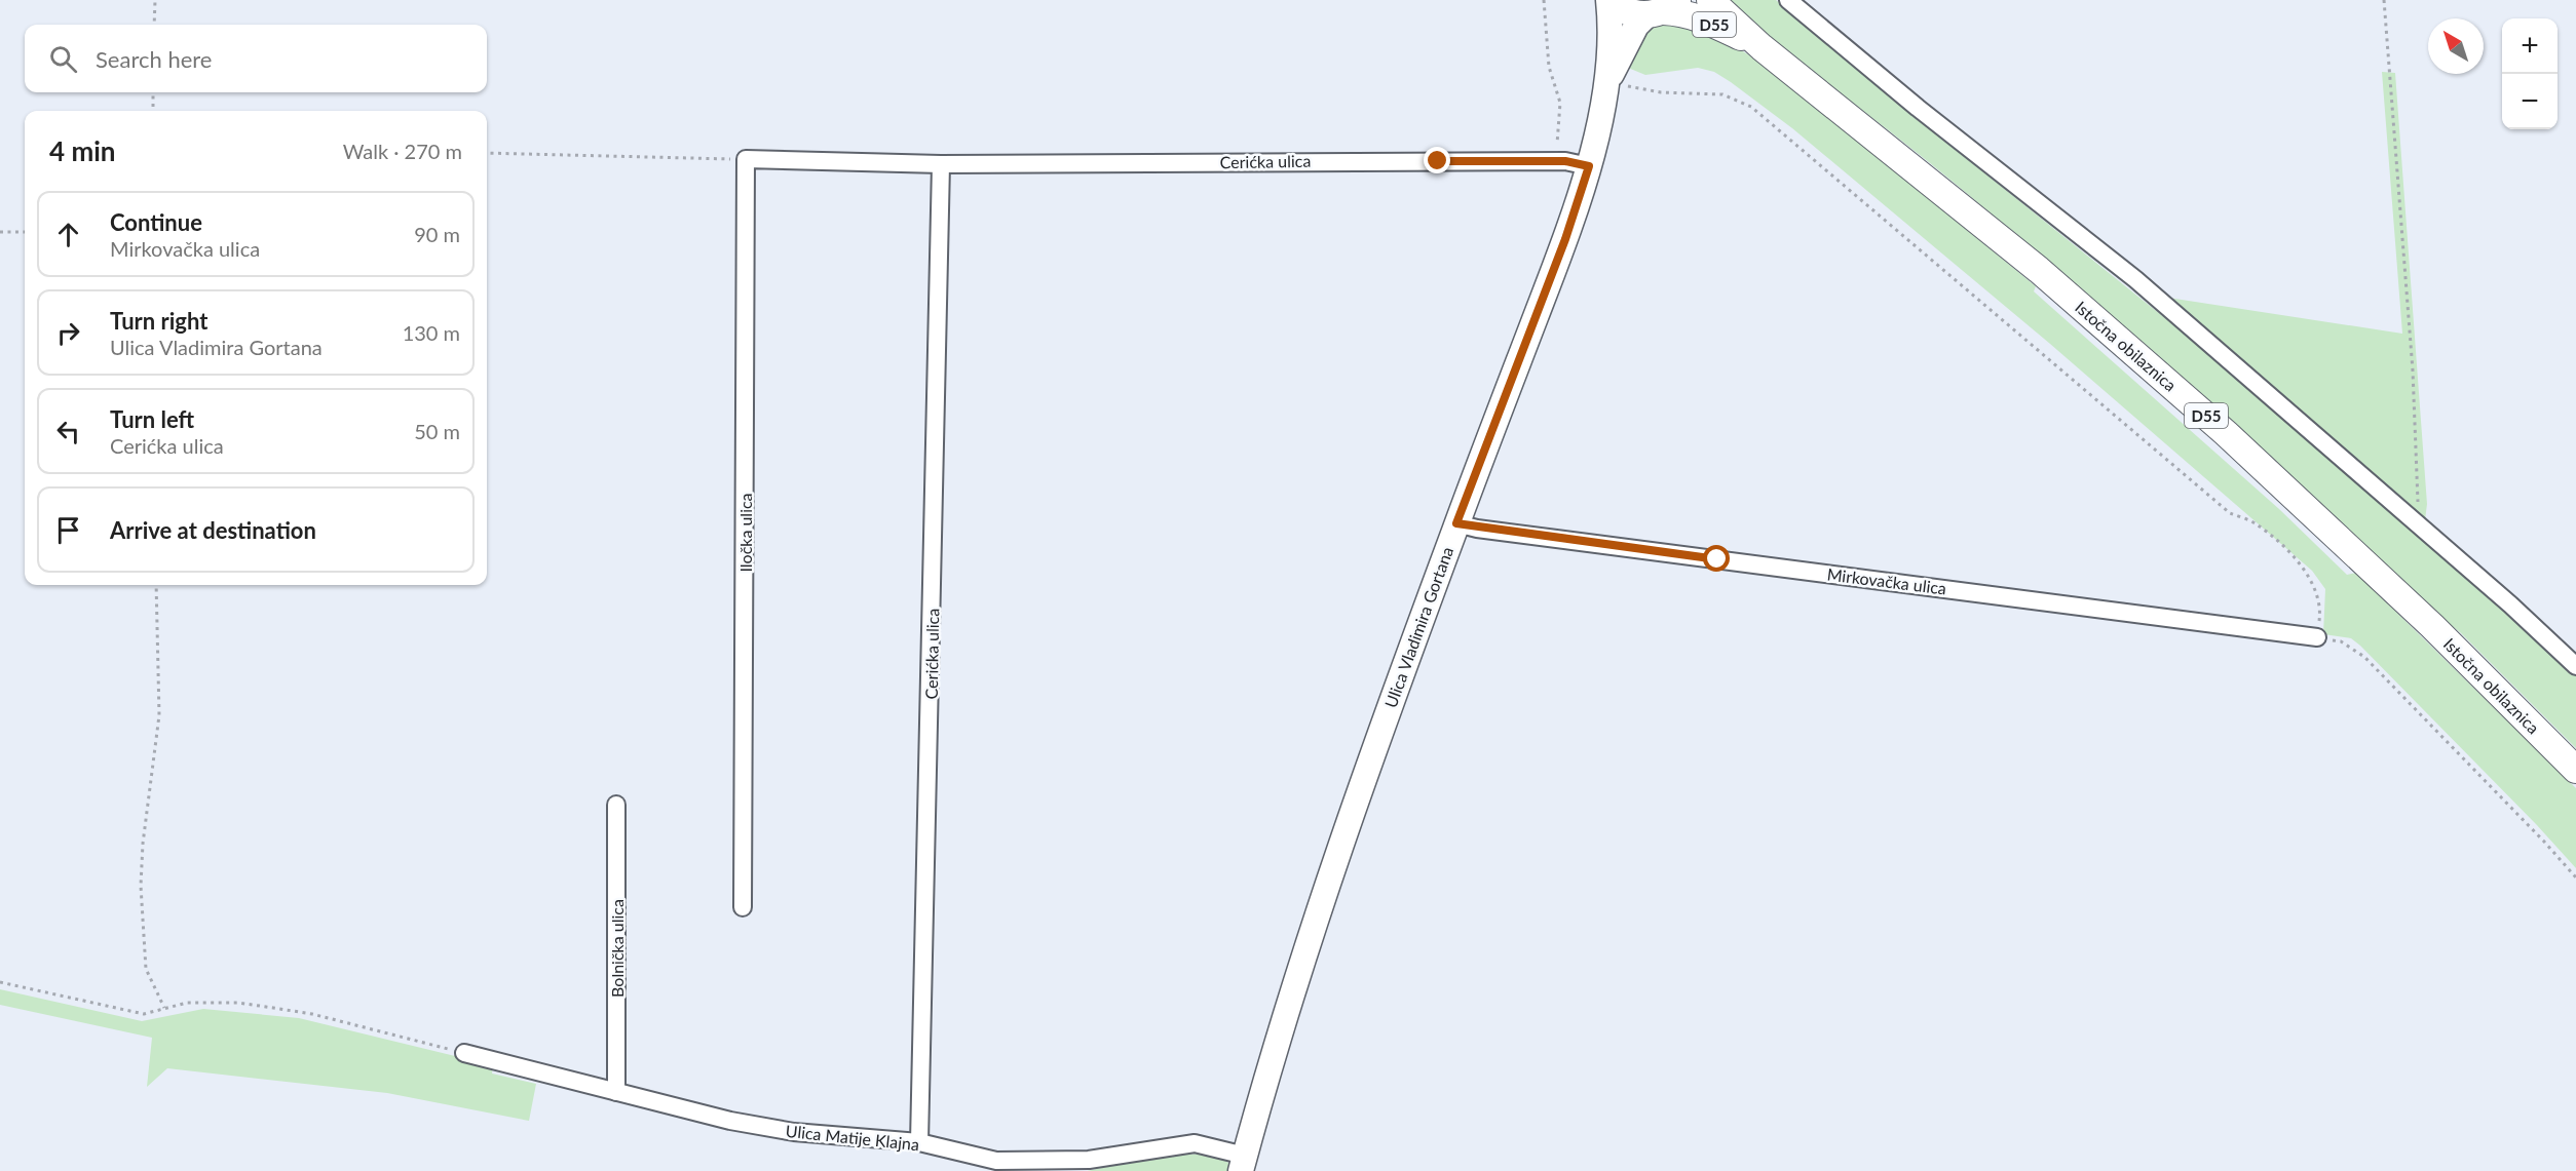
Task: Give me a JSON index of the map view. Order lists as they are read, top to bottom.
{
  "streets": {
    "main road": ["D55", "Istočna obilaznica", "Ulica Vladimira Gortana"],
    "street": [
      "Cerićka ulica",
      "Iločka ulica",
      "Mirkovačka ulica",
      "Bolnička ulica",
      "Ulica Matije Klajna"
    ]
  },
  "crossings": [
    ["D55", "Istočna obilaznica"],
    ["D55", "Ulica Vladimira Gortana"],
    ["Cerićka ulica", "Iločka ulica"],
    ["Cerićka ulica", "Ulica Vladimira Gortana"],
    ["Cerićka ulica", "Ulica Matije Klajna"],
    ["Istočna obilaznica", "Ulica Vladimira Gortana"],
    ["Mirkovačka ulica", "Ulica Vladimira Gortana"],
    ["Ulica Vladimira Gortana", "Ulica Matije Klajna"],
    ["Bolnička ulica", "Ulica Matije Klajna"]
  ],
  "north": "top left",
  "page": {
    "map_buttons": ["+", "−"],
    "search": "Search here",
    "heading": ["4 min", "Walk · 270 m"],
    "list": [
      ["Continue", "Mirkovačka ulica", "90 m"],
      ["Turn right", "Ulica Vladimira Gortana", "130 m"],
      ["Turn left", "Cerićka ulica", "50 m"],
      "Arrive at destination"
    ]
  }
}
